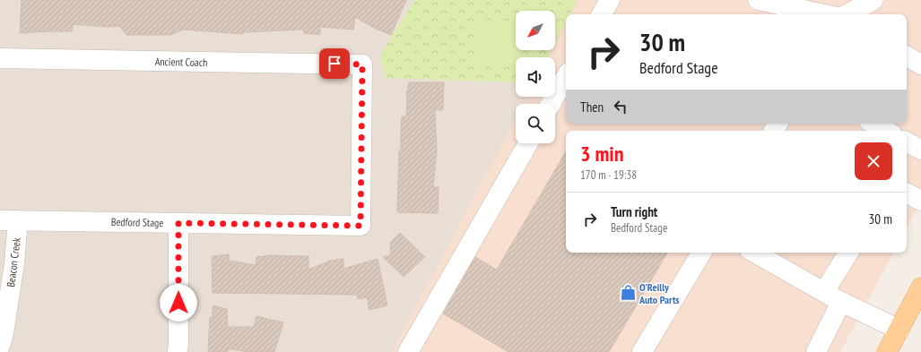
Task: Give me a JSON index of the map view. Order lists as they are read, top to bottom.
{
  "streets": {
    "street": ["Ancient Coach", "Bedford Stage", "Beacon Creek"]
  },
  "crossings": [
    ["Ancient Coach", "Bedford Stage"],
    ["Bedford Stage", "Beacon Creek"]
  ],
  "places": {
    "shop": ["O'Reilly Auto Parts"]
  },
  "north": "bottom left",
  "page": {
    "turn": ["30 m", "Bedford Stage"],
    "then": "Then",
    "heading": ["3 min", "170 m · 19:38"],
    "list": [
      {
        "name": "Turn right",
        "note": "Bedford Stage",
        "value": "30 m"
      }
    ]
  }
}
